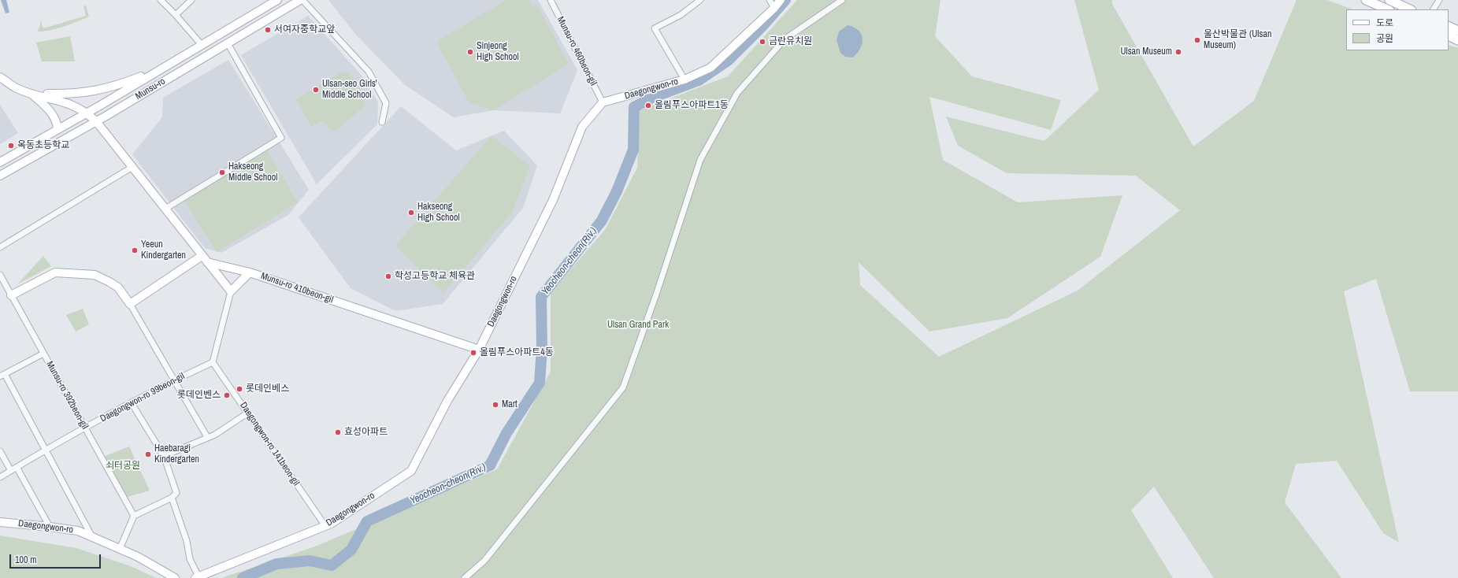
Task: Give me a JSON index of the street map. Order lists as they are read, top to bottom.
{
  "streets": {
    "street": [
      "Munsu-ro 460beon-gil",
      "Munsu-ro",
      "Daegongwon-ro",
      "Munsu-ro 410beon-gil",
      "Munsu-ro 392beon-gil",
      "Daegongwon-ro 99beon-gil",
      "Daegongwon-ro 141beon-gil"
    ]
  },
  "crossings": [
    ["Munsu-ro 460beon-gil", "Daegongwon-ro"],
    ["Daegongwon-ro", "Munsu-ro 410beon-gil"],
    ["Daegongwon-ro", "Daegongwon-ro 141beon-gil"],
    ["Munsu-ro 392beon-gil", "Daegongwon-ro 99beon-gil"],
    ["Daegongwon-ro 99beon-gil", "Daegongwon-ro 141beon-gil"]
  ],
  "water": ["Yeocheon-cheon(Riv.)"],
  "parks": ["Ulsan Grand Park", "쇠터공원"],
  "places": [
    "서여자중학교앞",
    "울산박물관 (Ulsan Museum)",
    "금란유치원",
    "Sinjeong High School",
    "Ulsan Museum",
    "Ulsan-seo Girls' Middle School",
    "올림푸스아파트1동",
    "옥동초등학교",
    "Hakseong Middle School",
    "Hakseong High School",
    "Yeeun Kindergarten",
    "학성고등학교 체육관",
    "올림푸스아파트4동",
    "롯데인베스",
    "롯데인벤스",
    "Mart",
    "효성아파트",
    "Haebaragi Kindergarten"
  ],
  "legend": ["도로", "공원"],
  "scale_bar": "100 m"
}
